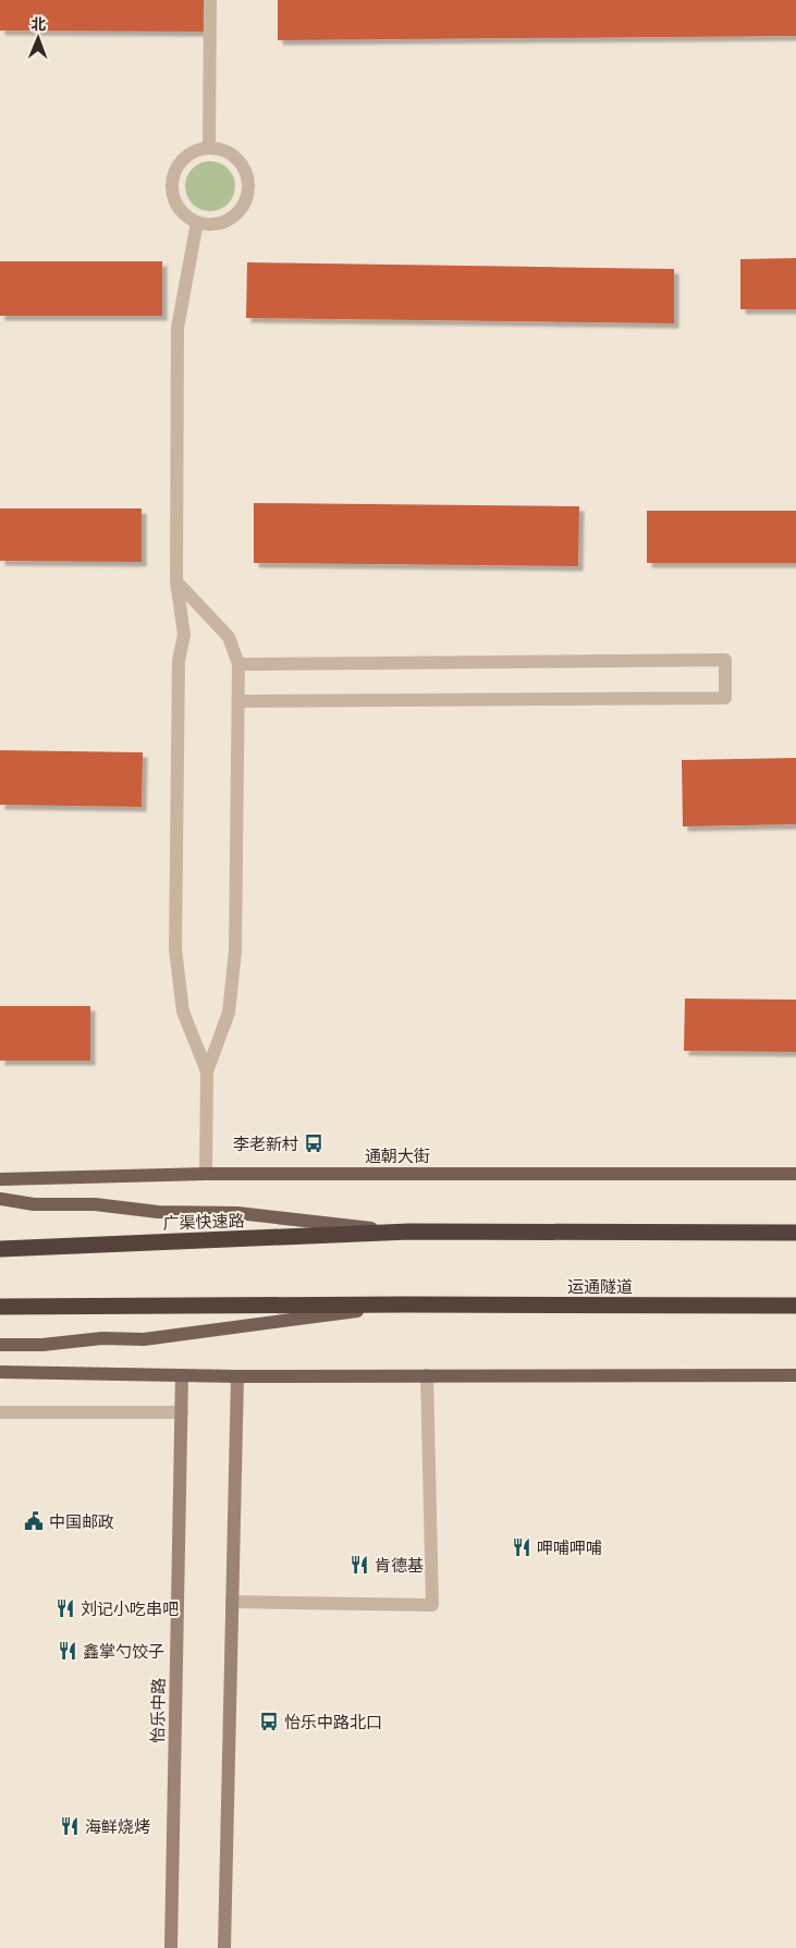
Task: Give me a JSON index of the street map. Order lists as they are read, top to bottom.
{
  "streets": {
    "highway": ["广渠快速路", "运通隧道"],
    "main road": ["通朝大街", "怡乐中路"]
  },
  "places": {
    "bus stop": ["李老新村", "怡乐中路北口"],
    "public building": ["中国邮政"],
    "restaurant": [
      "呷哺呷哺",
      "肯德基",
      "刘记小吃串吧",
      "鑫掌勺饺子",
      "海鲜烧烤"
    ]
  },
  "north": "top"
}
